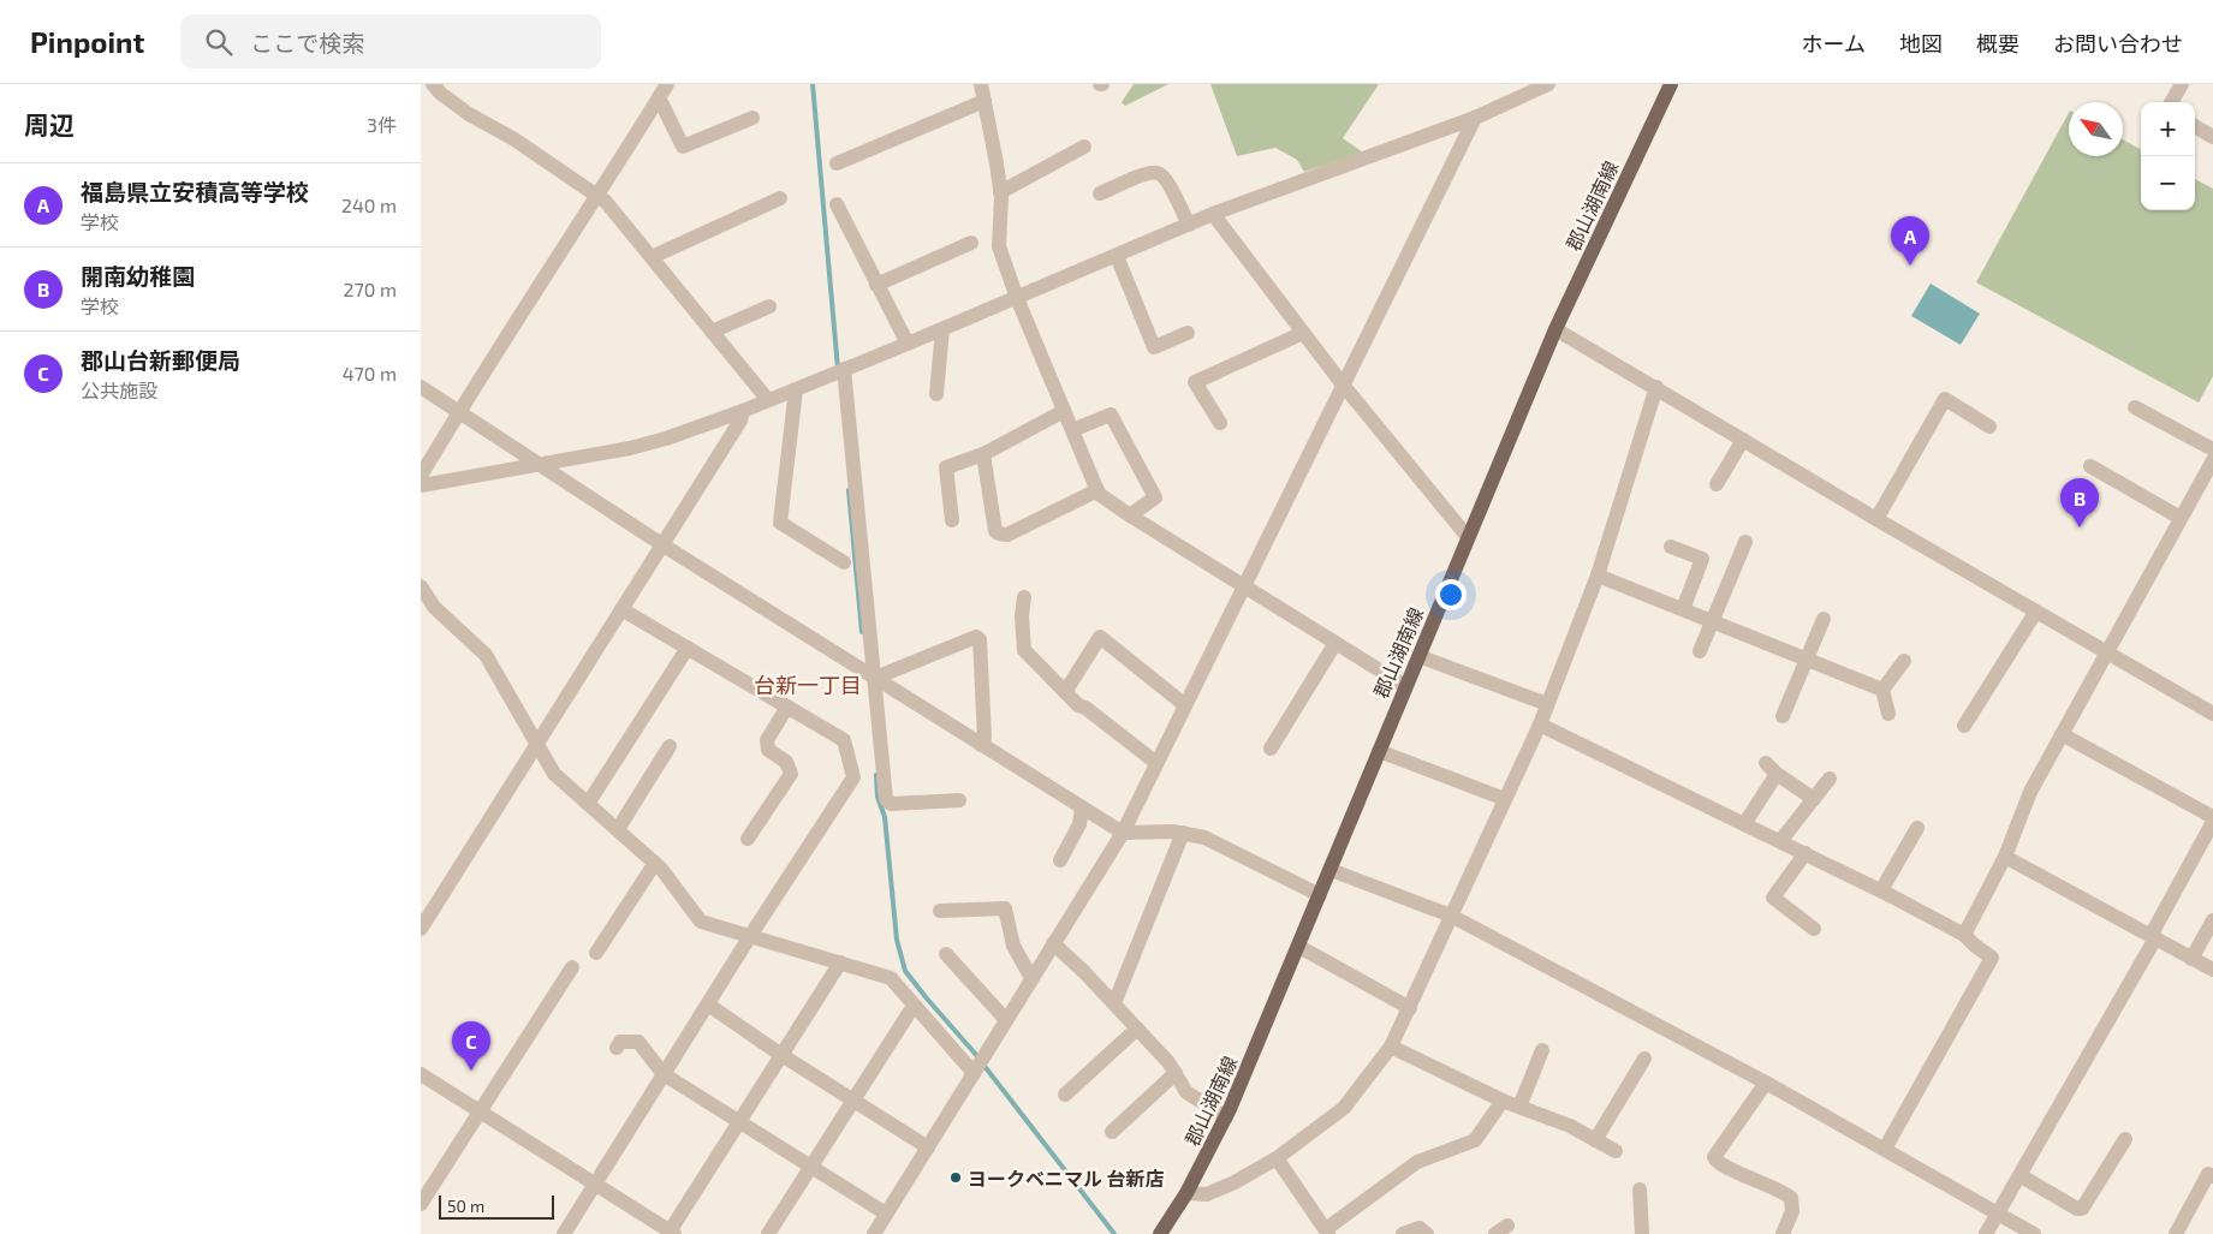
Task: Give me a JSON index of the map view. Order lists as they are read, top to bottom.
{
  "streets": {
    "main road": ["郡山湖南線"]
  },
  "districts": ["台新一丁目"],
  "places": ["ヨークベニマル 台新店"],
  "scale_bar": "50 m",
  "north": "top left",
  "page": {
    "header": "Pinpoint",
    "search": "ここで検索",
    "nav": [
      "ホーム",
      "地図",
      "概要",
      "お問い合わせ"
    ],
    "heading": ["周辺", "3件"],
    "map_buttons": ["+", "−"],
    "list": [
      {
        "mark": "A",
        "name": "福島県立安積高等学校",
        "note": "学校",
        "value": "240 m"
      },
      {
        "mark": "B",
        "name": "開南幼稚園",
        "note": "学校",
        "value": "270 m"
      },
      {
        "mark": "C",
        "name": "郡山台新郵便局",
        "note": "公共施設",
        "value": "470 m"
      }
    ],
    "pins": ["A", "B", "C"],
    "scale": "50 m"
  }
}
